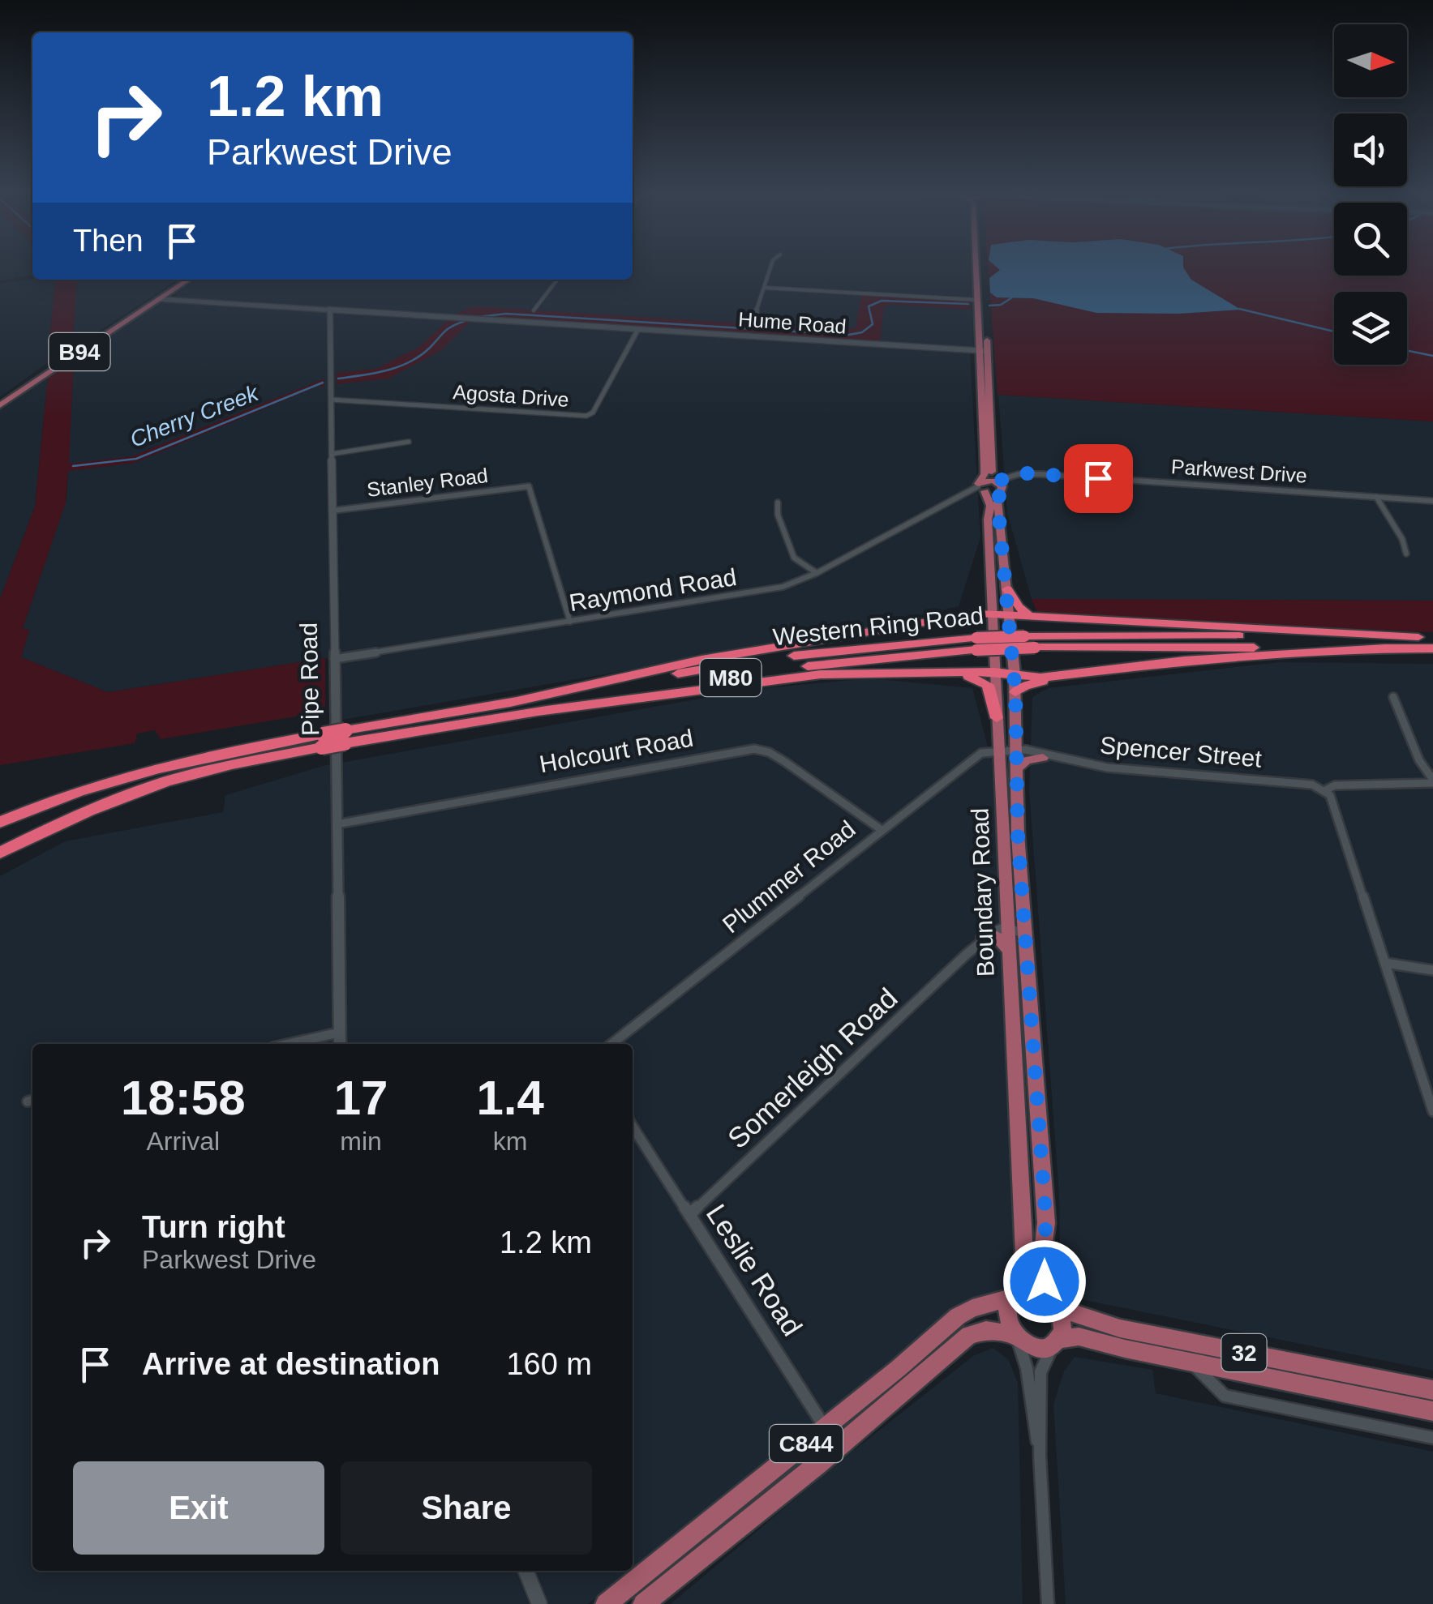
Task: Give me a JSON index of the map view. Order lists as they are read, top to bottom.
{
  "streets": {
    "highway": ["Western Ring Road", "M80"],
    "main road": [
      "B94",
      "Boundary Road",
      "32",
      "C844"
    ],
    "street": [
      "Hume Road",
      "Agosta Drive",
      "Parkwest Drive",
      "Stanley Road",
      "Raymond Road",
      "Pipe Road",
      "Holcourt Road",
      "Spencer Street",
      "Plummer Road",
      "Somerleigh Road",
      "Leslie Road"
    ]
  },
  "crossings": [
    ["Hume Road", "B94"],
    ["Hume Road", "Agosta Drive"],
    ["Hume Road", "Pipe Road"],
    ["Hume Road", "Boundary Road"],
    ["Agosta Drive", "Pipe Road"],
    ["Parkwest Drive", "Boundary Road"],
    ["Stanley Road", "Raymond Road"],
    ["Stanley Road", "Pipe Road"],
    ["Raymond Road", "Pipe Road"],
    ["Raymond Road", "Boundary Road"],
    ["Pipe Road", "Holcourt Road"],
    ["Holcourt Road", "Plummer Road"],
    ["Spencer Street", "Plummer Road"],
    ["Spencer Street", "Boundary Road"],
    ["Plummer Road", "Boundary Road"],
    ["Boundary Road", "Somerleigh Road"],
    ["Boundary Road", "32"],
    ["Boundary Road", "C844"],
    ["Somerleigh Road", "Leslie Road"],
    ["Leslie Road", "C844"],
    ["32", "C844"]
  ],
  "water": ["Cherry Creek"],
  "north": "right",
  "page": {
    "turn": ["1.2 km", "Parkwest Drive"],
    "then": "Then",
    "eta": [
      "18:58",
      "Arrival",
      "17",
      "min",
      "1.4",
      "km"
    ],
    "list": [
      {
        "name": "Turn right",
        "note": "Parkwest Drive",
        "value": "1.2 km"
      },
      {
        "name": "Arrive at destination",
        "value": "160 m"
      }
    ],
    "buttons": ["Exit", "Share"]
  }
}
